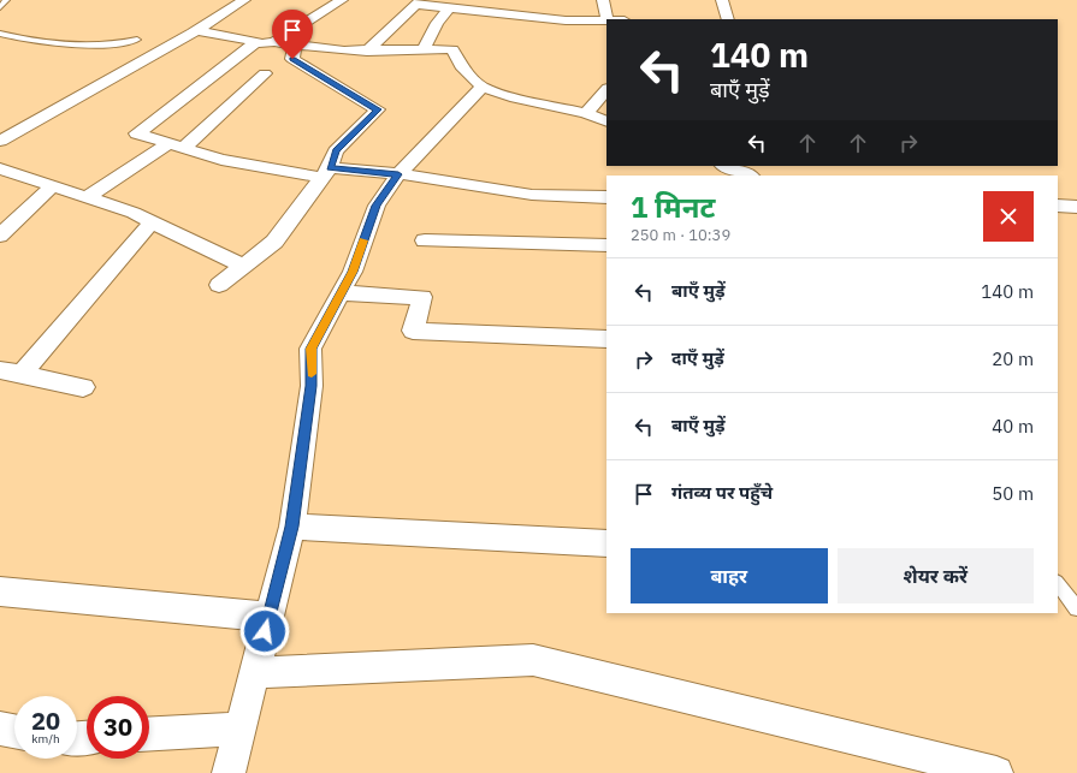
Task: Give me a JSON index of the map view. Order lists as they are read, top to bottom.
{
  "page": {
    "turn": ["140 m", "बाएँ मुड़ें"],
    "heading": ["1 मिनट", "250 m · 10:39"],
    "list": [
      {
        "name": "बाएँ मुड़ें",
        "value": "140 m"
      },
      {
        "name": "दाएँ मुड़ें",
        "value": "20 m"
      },
      {
        "name": "बाएँ मुड़ें",
        "value": "40 m"
      },
      {
        "name": "गंतव्य पर पहुँचे",
        "value": "50 m"
      }
    ],
    "buttons": ["बाहर", "शेयर करें"],
    "speed": "20 km/h",
    "limit": "30"
  }
}
